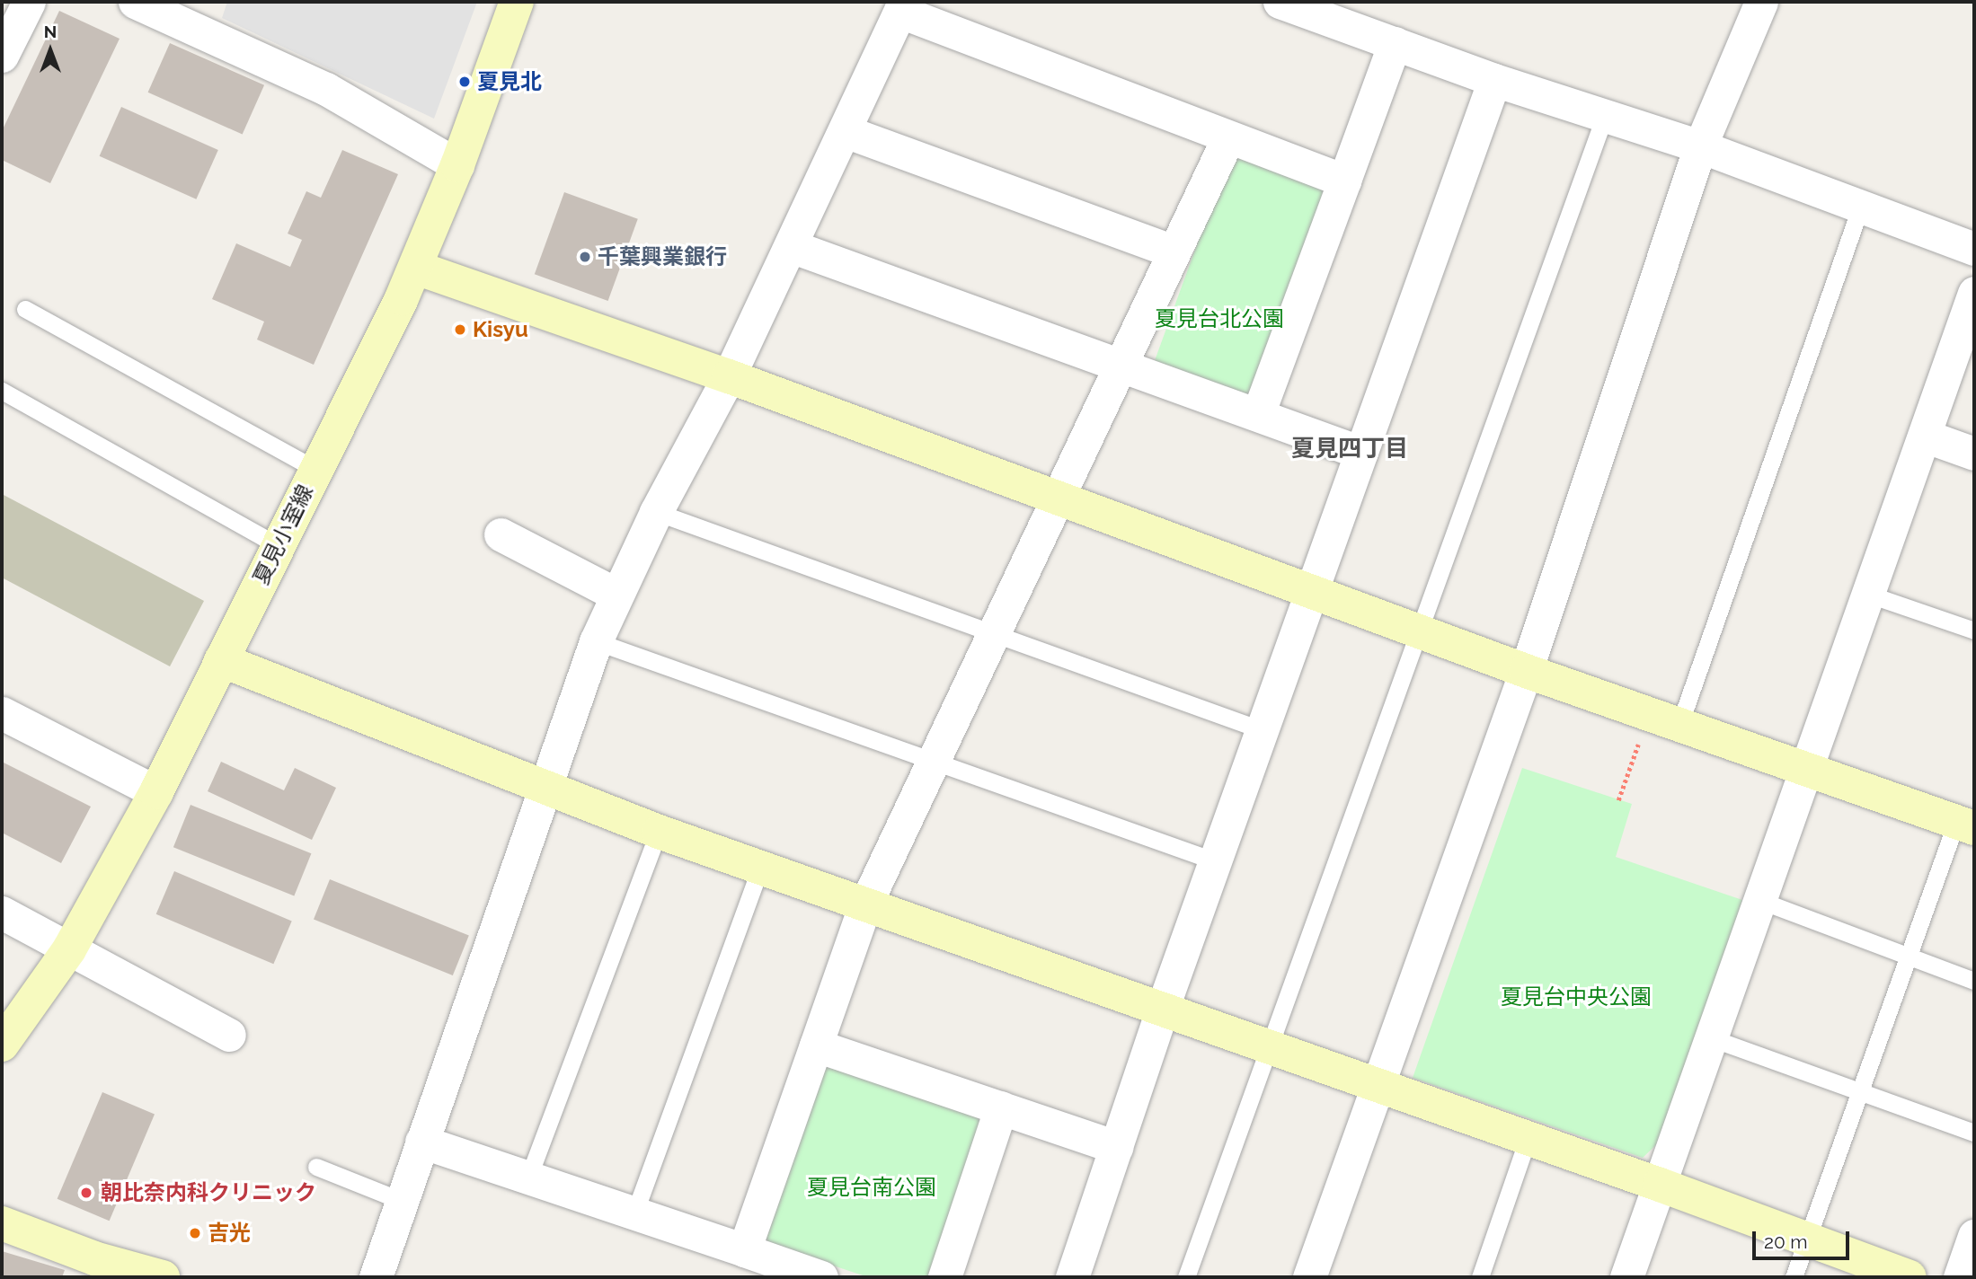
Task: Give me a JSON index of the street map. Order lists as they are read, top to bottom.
{
  "streets": {
    "street": ["夏見小室線"]
  },
  "districts": ["夏見四丁目"],
  "parks": ["夏見台北公園", "夏見台中央公園", "夏見台南公園"],
  "places": [
    "夏見北",
    "千葉興業銀行",
    "Kisyu",
    "朝比奈内科クリニック",
    "吉光"
  ],
  "scale_bar": "20 m",
  "north": "top"
}
